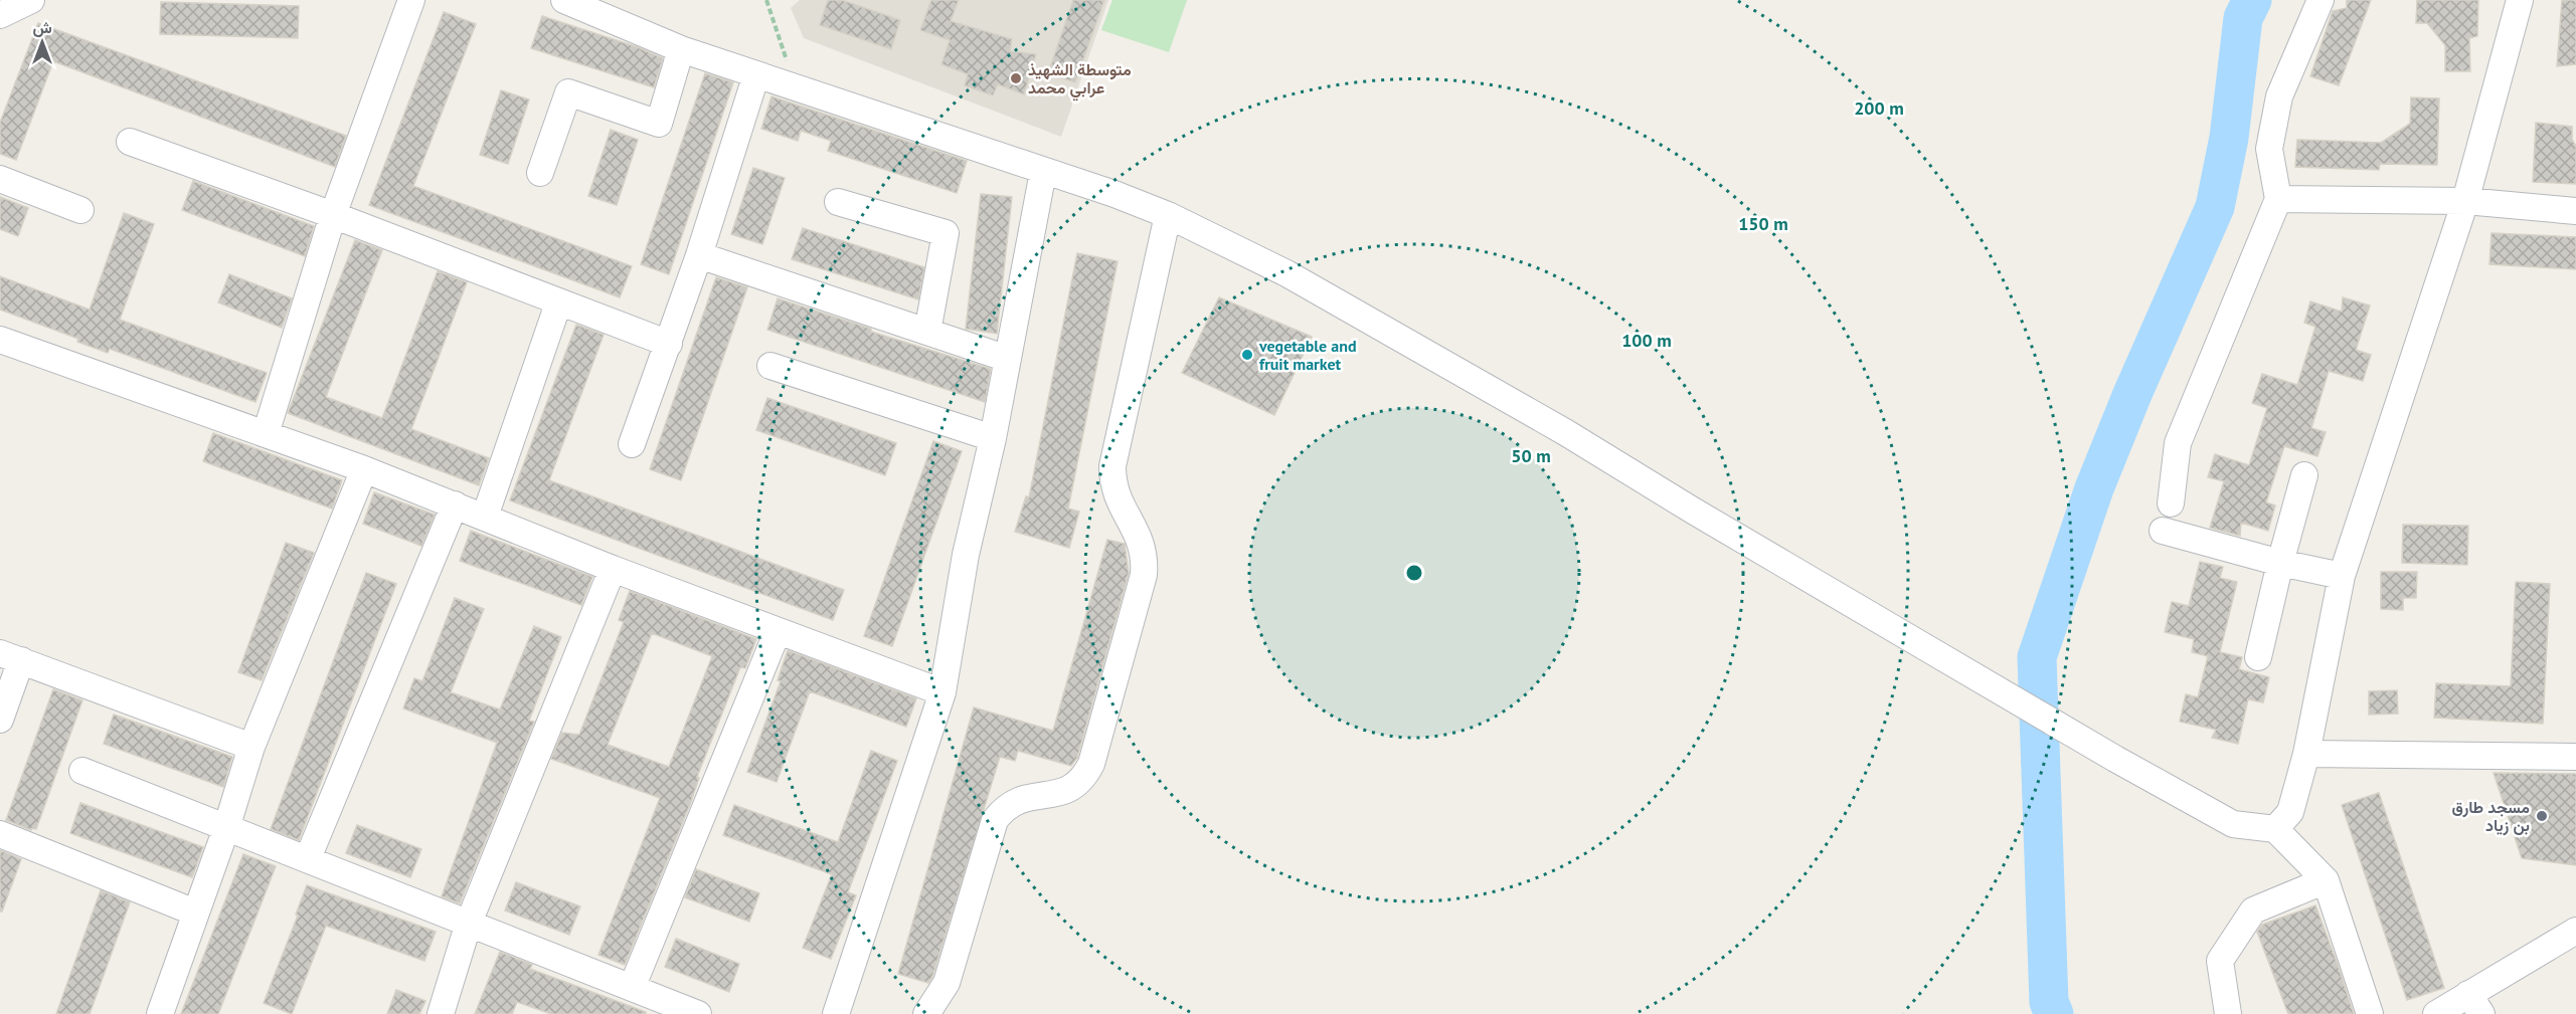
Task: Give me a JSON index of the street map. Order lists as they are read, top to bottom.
{
  "places": ["متوسطة الشهيذ عرابي محمد", "vegetable and fruit market", "مسجد طارق بن زياد"],
  "north": "top",
  "rings": [
    "200 m",
    "150 m",
    "100 m",
    "50 m"
  ]
}
